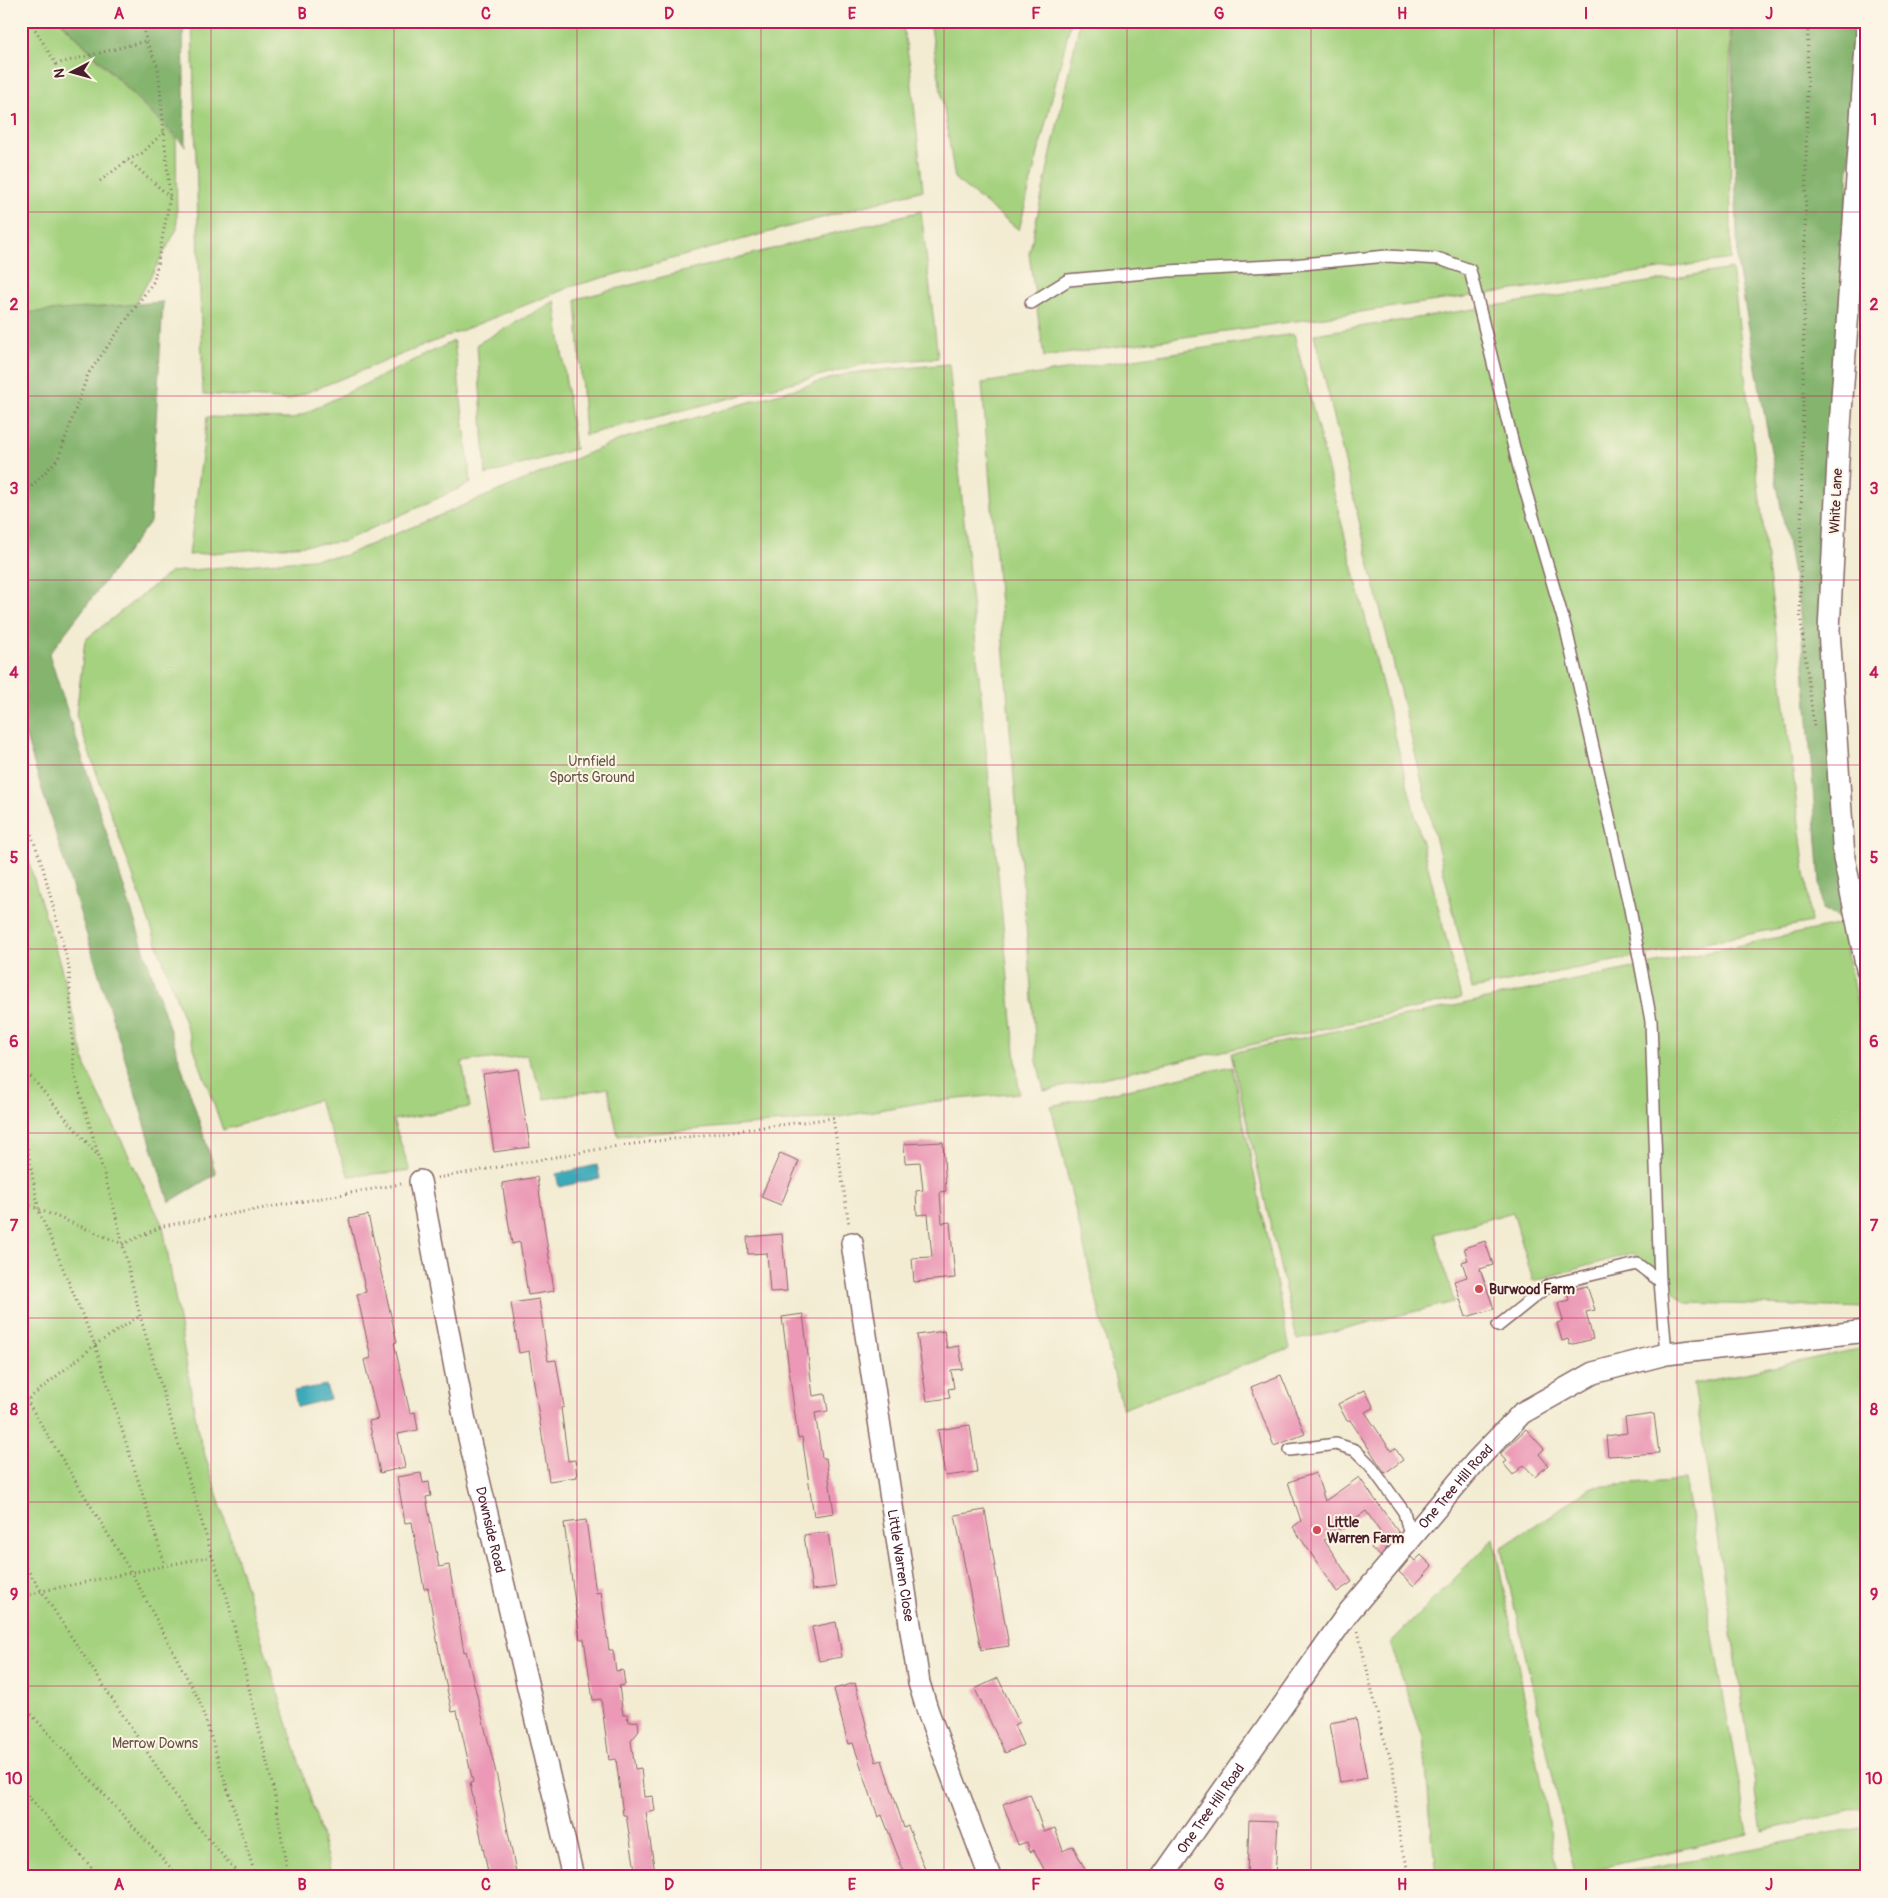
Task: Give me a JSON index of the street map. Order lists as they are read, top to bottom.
{
  "streets": {
    "street": [
      "White Lane",
      "One Tree Hill Road",
      "Downside Road",
      "Little Warren Close"
    ]
  },
  "parks": ["Urnfield Sports Ground", "Merrow Downs"],
  "places": ["Burwood Farm", "Little Warren Farm"],
  "north": "left",
  "grid": {
    "columns": [
      "A",
      "B",
      "C",
      "D",
      "E",
      "F",
      "G",
      "H",
      "I",
      "J"
    ],
    "rows": [
      "1",
      "2",
      "3",
      "4",
      "5",
      "6",
      "7",
      "8",
      "9",
      "10"
    ]
  }
}
